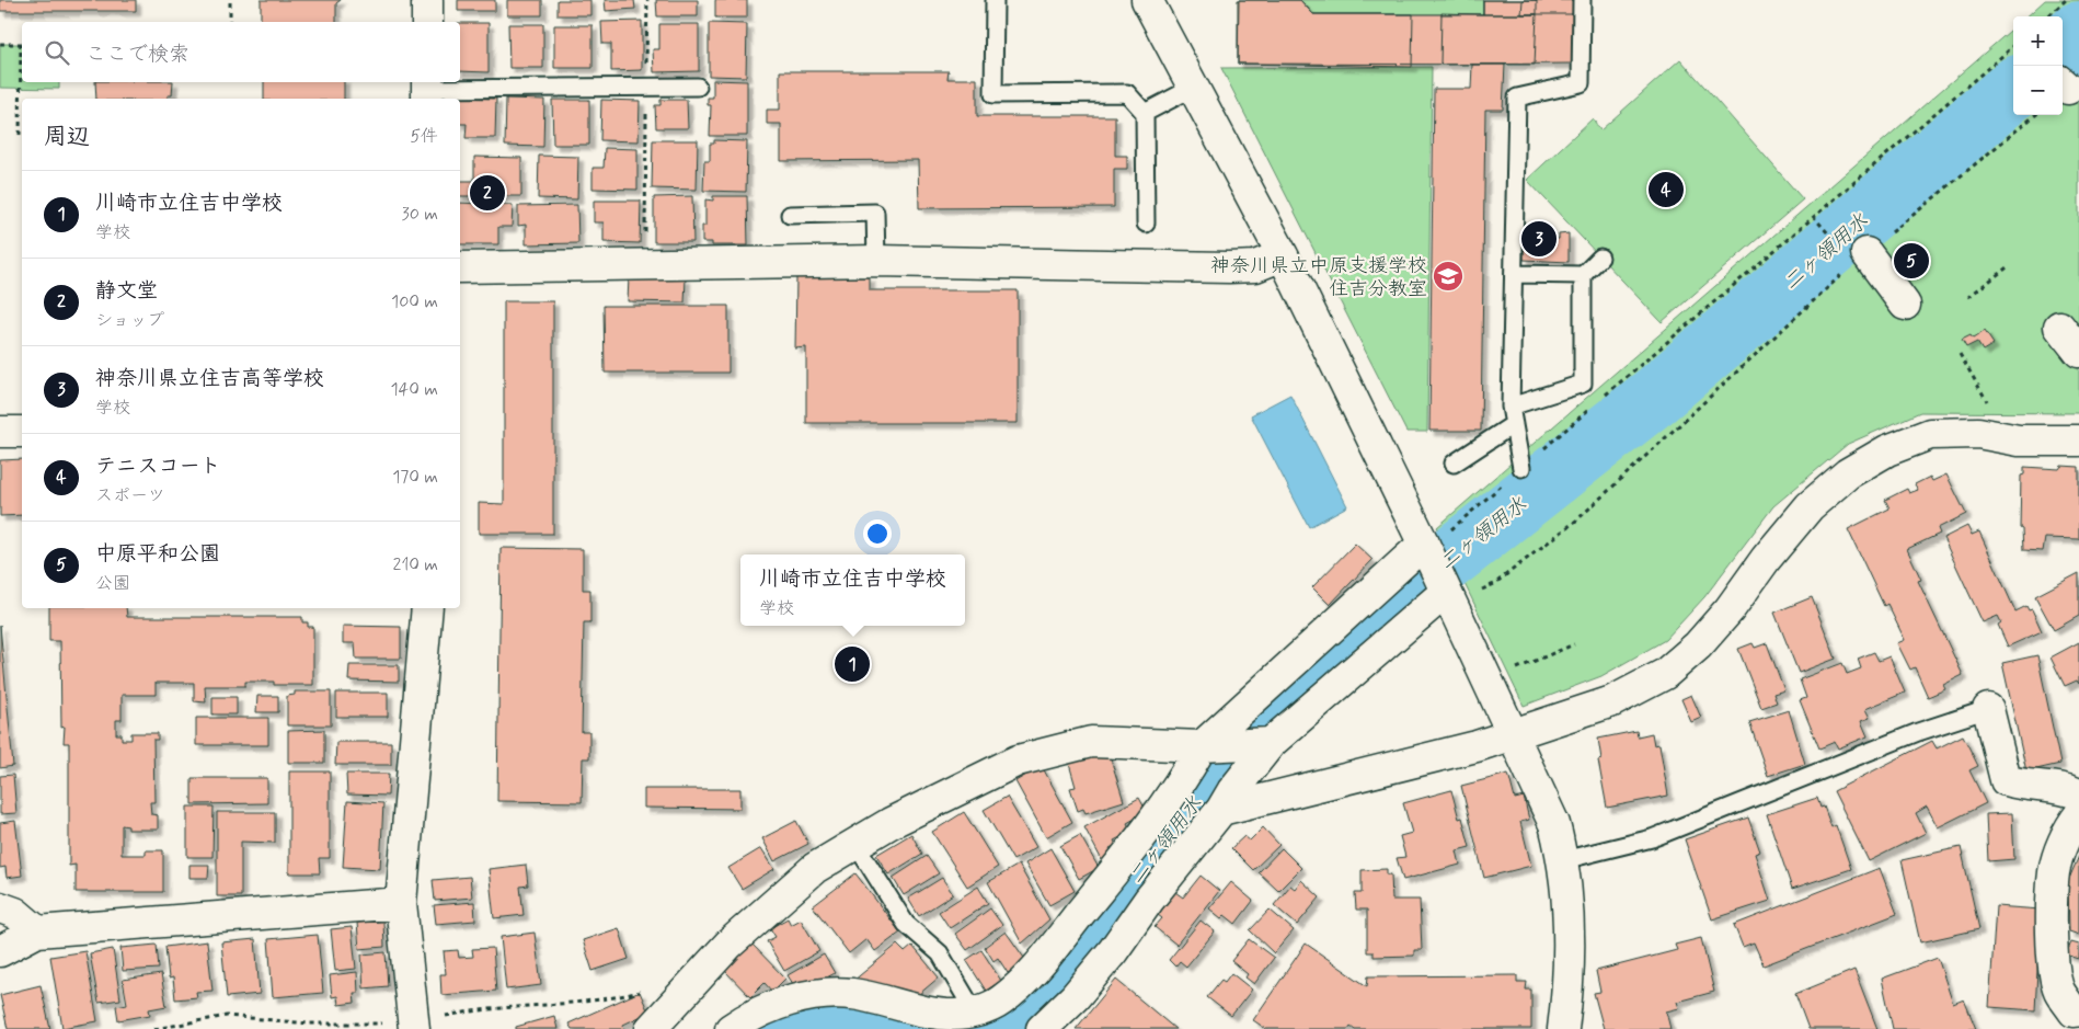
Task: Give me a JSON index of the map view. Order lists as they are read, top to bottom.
{
  "water": ["二ヶ領用水"],
  "places": {
    "school or university": ["神奈川県立中原支援学校 住吉分教室"]
  },
  "page": {
    "map_buttons": ["+", "−"],
    "search": "ここで検索",
    "heading": ["周辺", "5件"],
    "pins": [
      "4",
      "2",
      "3",
      "5",
      "1"
    ],
    "list": [
      {
        "mark": "1",
        "name": "川崎市立住吉中学校",
        "note": "学校",
        "value": "30 m"
      },
      {
        "mark": "2",
        "name": "静文堂",
        "note": "ショップ",
        "value": "100 m"
      },
      {
        "mark": "3",
        "name": "神奈川県立住吉高等学校",
        "note": "学校",
        "value": "140 m"
      },
      {
        "mark": "4",
        "name": "テニスコート",
        "note": "スポーツ",
        "value": "170 m"
      },
      {
        "mark": "5",
        "name": "中原平和公園",
        "note": "公園",
        "value": "210 m"
      }
    ],
    "popup": ["川崎市立住吉中学校", "学校"]
  }
}
